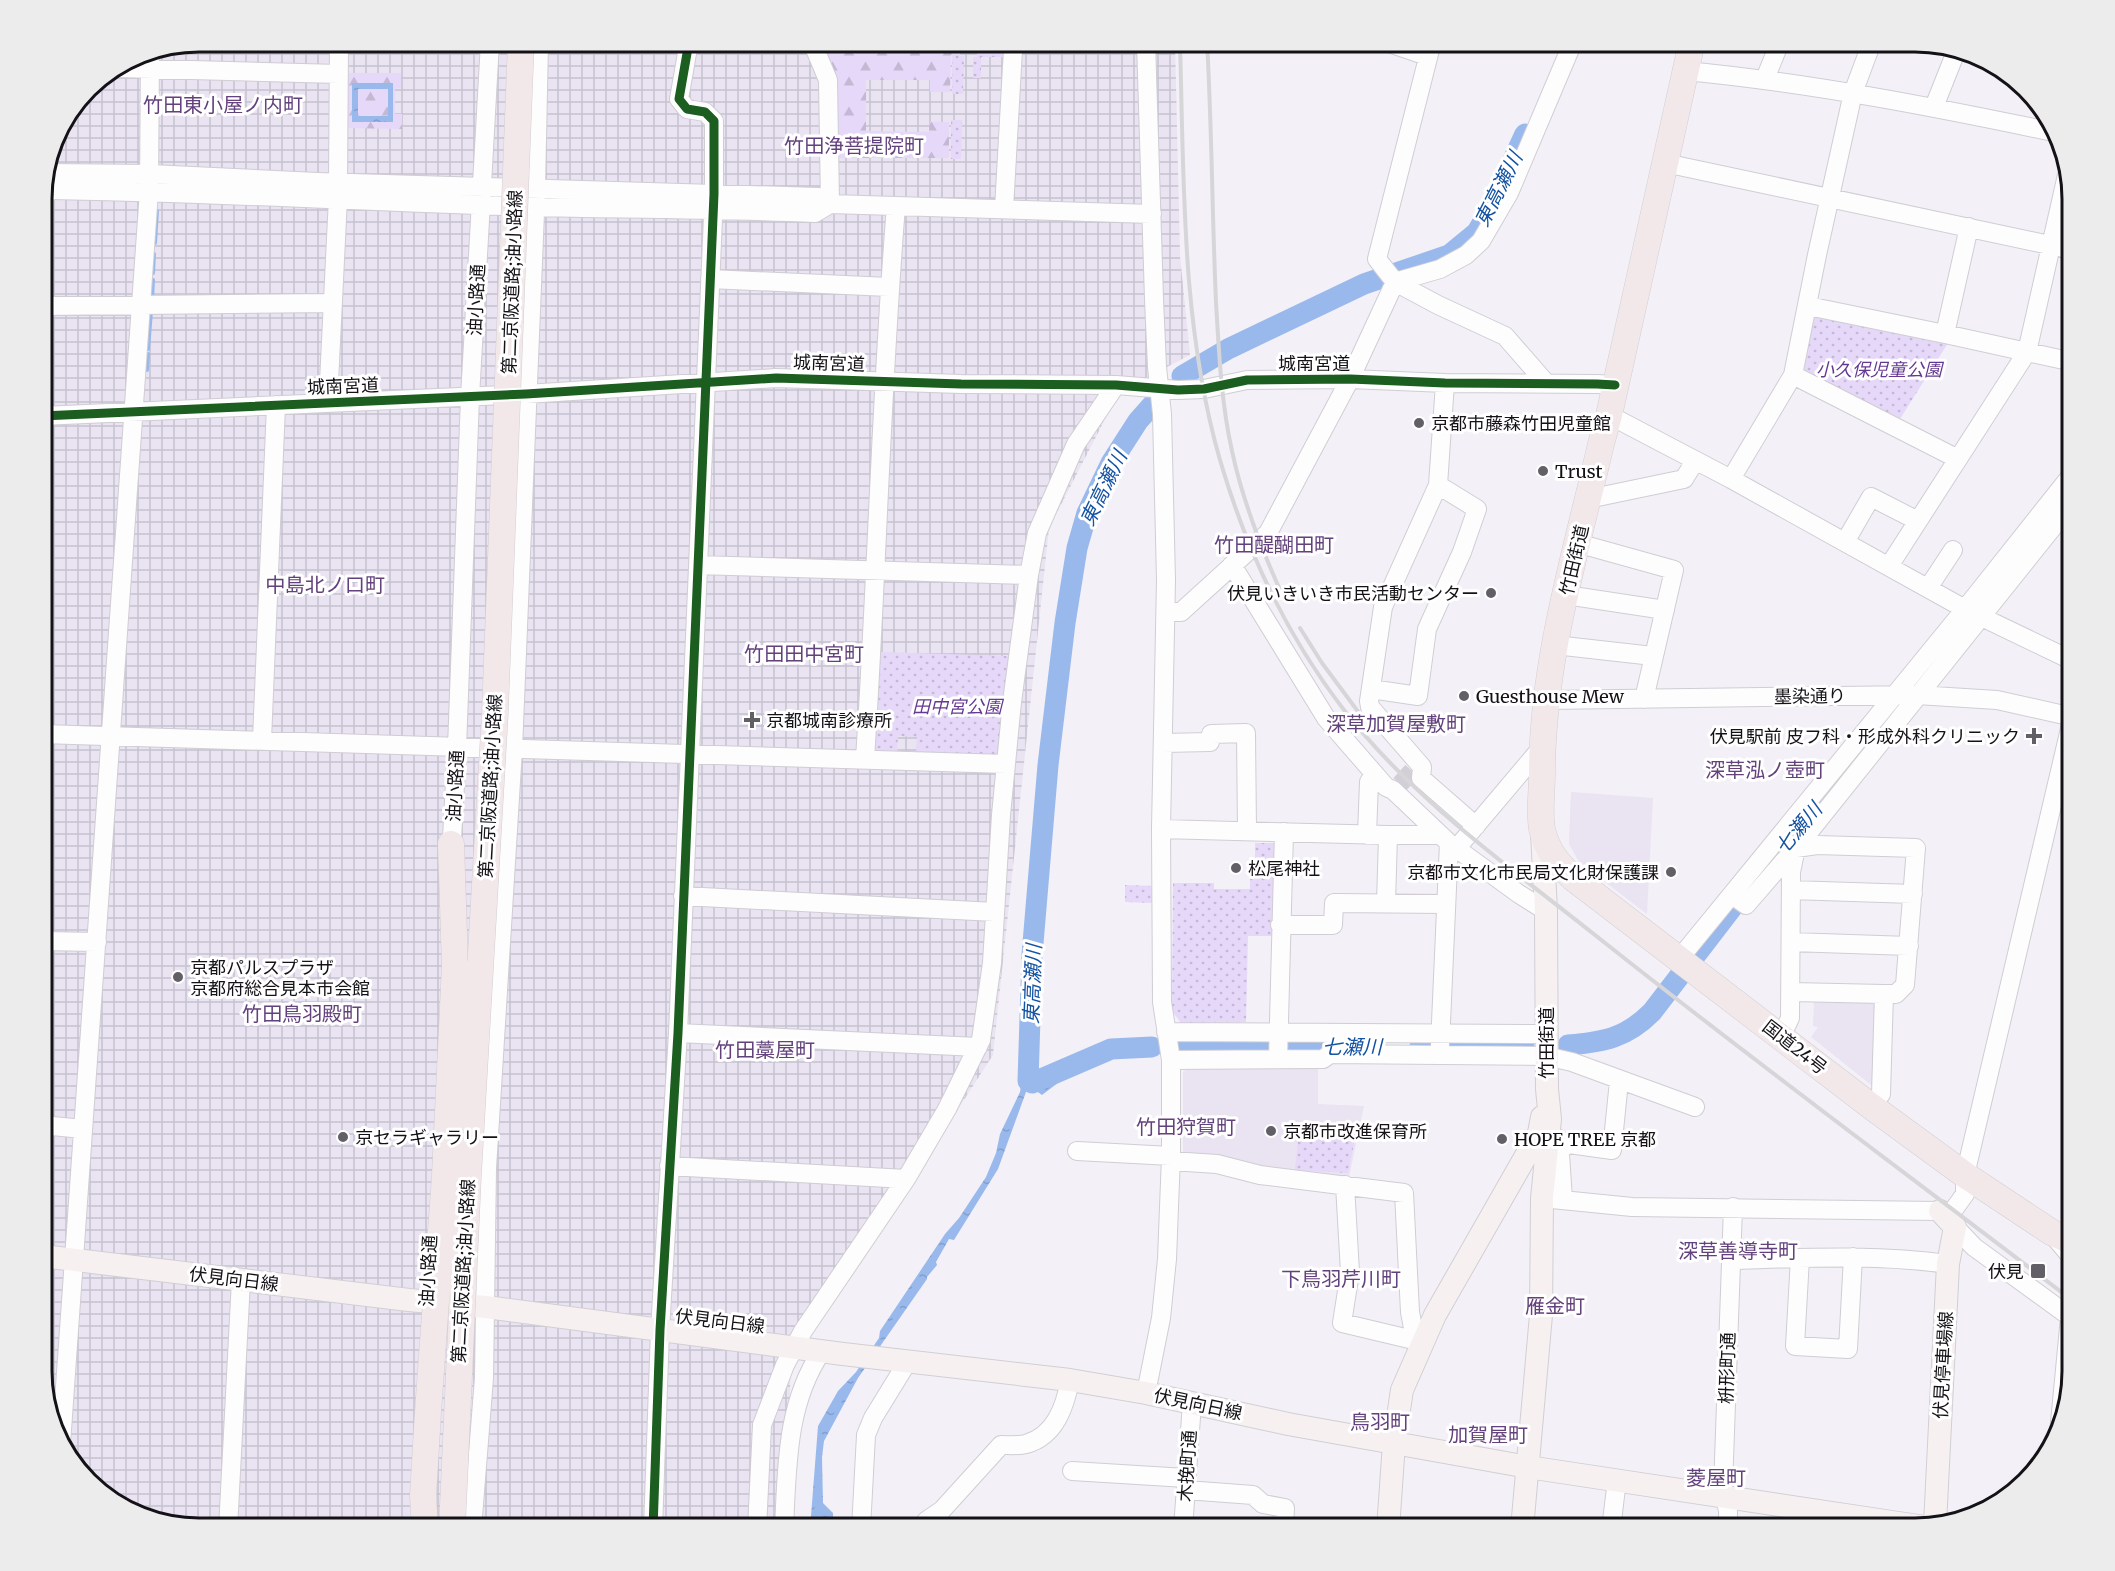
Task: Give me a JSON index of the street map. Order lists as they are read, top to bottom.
{
  "streets": {
    "highway": ["第二京阪道路;油小路線", "竹田街道", "国道24号"],
    "main road": ["伏見向日線", "伏見停車場線"],
    "street": [
      "油小路通",
      "城南宮道",
      "墨染通り",
      "枡形町通",
      "木挽町通"
    ]
  },
  "crossings": [
    ["油小路通", "城南宮道"],
    ["油小路通", "伏見向日線"],
    ["城南宮道", "竹田街道"],
    ["竹田街道", "墨染通り"],
    ["竹田街道", "国道24号"],
    ["竹田街道", "伏見向日線"],
    ["伏見向日線", "枡形町通"],
    ["伏見向日線", "木挽町通"]
  ],
  "districts": [
    "竹田東小屋ノ内町",
    "竹田浄菩提院町",
    "竹田醍醐田町",
    "中島北ノ口町",
    "竹田田中宮町",
    "深草加賀屋敷町",
    "深草泓ノ壺町",
    "竹田鳥羽殿町",
    "竹田藁屋町",
    "竹田狩賀町",
    "深草善導寺町",
    "下鳥羽芹川町",
    "雁金町",
    "鳥羽町",
    "加賀屋町",
    "菱屋町"
  ],
  "water": ["東高瀬川", "七瀬川"],
  "parks": ["小久保児童公園", "田中宮公園"],
  "places": {
    "other": [
      "京都市藤森竹田児童館",
      "Trust",
      "伏見いきいき市民活動センター",
      "Guesthouse Mew",
      "松尾神社",
      "京都市文化市民局文化財保護課",
      "京都パルスプラザ 京都府総合見本市会館",
      "京都市改進保育所",
      "京セラギャラリー",
      "HOPE TREE 京都"
    ],
    "health": ["京都城南診療所", "伏見駅前 皮フ科・形成外科クリニック"],
    "transit": ["伏見"]
  }
}
